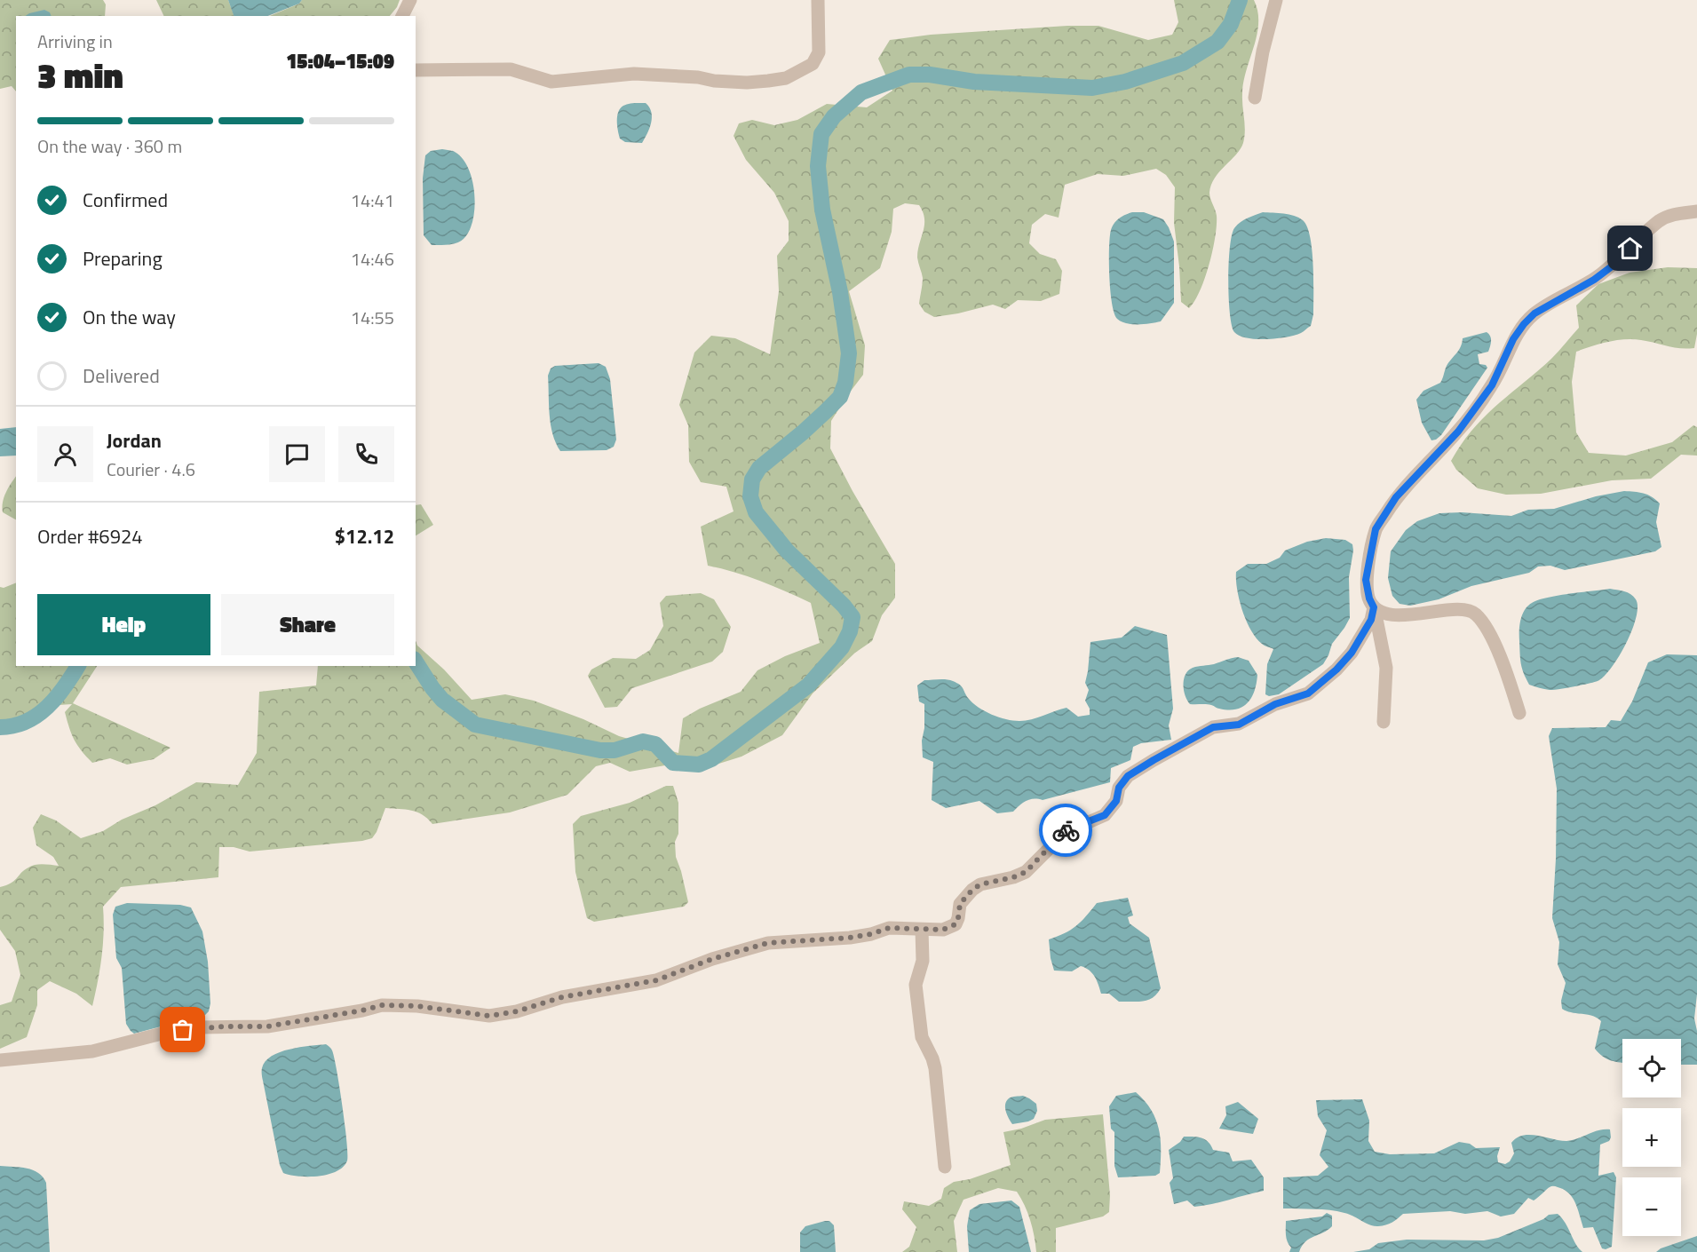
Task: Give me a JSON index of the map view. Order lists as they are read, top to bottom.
{
  "page": {
    "heading": ["3 min", "Arriving in", "15:04–15:09"],
    "panel": [
      "Jordan",
      "Courier · 4.6",
      "Order #6924",
      "$12.12"
    ],
    "bar": "On the way · 360 m",
    "list": [
      ["Confirmed", "14:41"],
      ["Preparing", "14:46"],
      ["On the way", "14:55"],
      "Delivered"
    ],
    "buttons": ["Help", "Share"],
    "map_buttons": ["+", "−"]
  }
}
